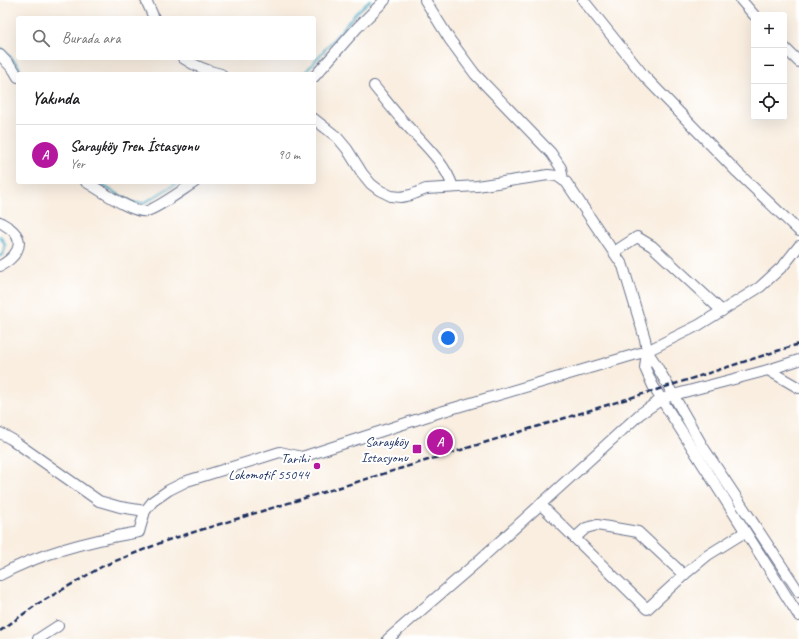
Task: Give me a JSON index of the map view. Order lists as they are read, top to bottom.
{
  "places": {
    "transit": ["Sarayköy Istasyonu"],
    "other": ["Tarihi Lokomotif 55044"]
  },
  "page": {
    "map_buttons": ["+", "−"],
    "search": "Burada ara",
    "heading": "Yakında",
    "list": [
      {
        "mark": "A",
        "name": "Sarayköy Tren İstasyonu",
        "note": "Yer",
        "value": "90 m"
      }
    ],
    "pins": "A"
  }
}
